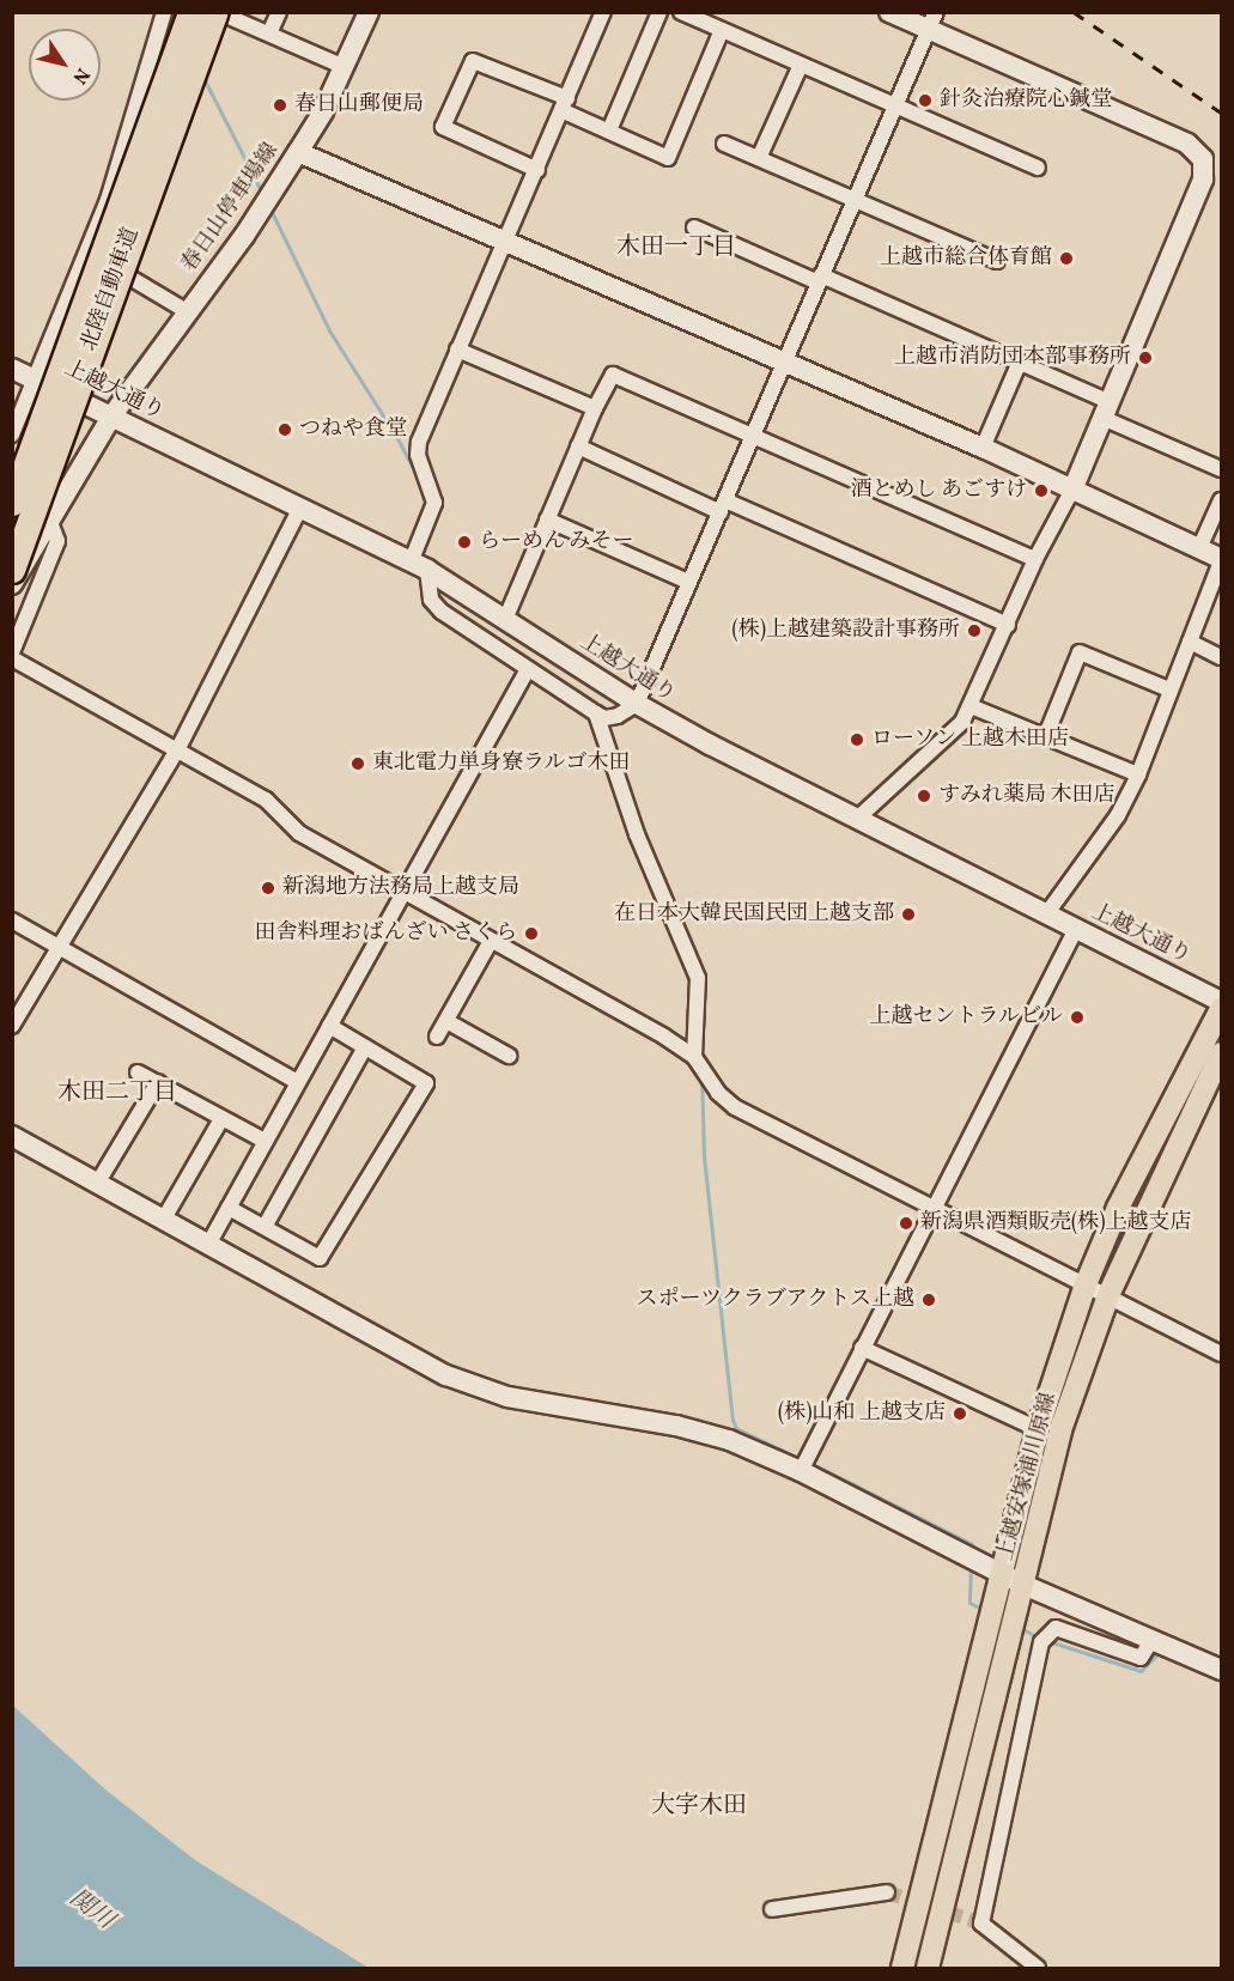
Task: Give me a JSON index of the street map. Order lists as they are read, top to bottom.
{
  "streets": {
    "highway": ["北陸自動車道"],
    "main road": ["上越安塚浦川原線"],
    "street": ["春日山停車場線", "上越大通り"]
  },
  "crossings": [
    ["春日山停車場線", "上越大通り"]
  ],
  "districts": ["木田一丁目", "木田二丁目", "大字木田"],
  "water": ["関川"],
  "places": [
    "針灸治療院心鍼堂",
    "春日山郵便局",
    "上越市総合体育館",
    "上越市消防団本部事務所",
    "つねや食堂",
    "酒とめし あごすけ",
    "らーめん みそー",
    "(株)上越建築設計事務所",
    "ローソン 上越木田店",
    "東北電力単身寮ラルゴ木田",
    "すみれ薬局 木田店",
    "新潟地方法務局上越支局",
    "在日本大韓民国民団上越支部",
    "田舎料理おばんざい さくら",
    "上越セントラルビル",
    "新潟県酒類販売(株)上越支店",
    "スポーツクラブアクトス上越",
    "(株)山和 上越支店"
  ],
  "north": "bottom right"
}
